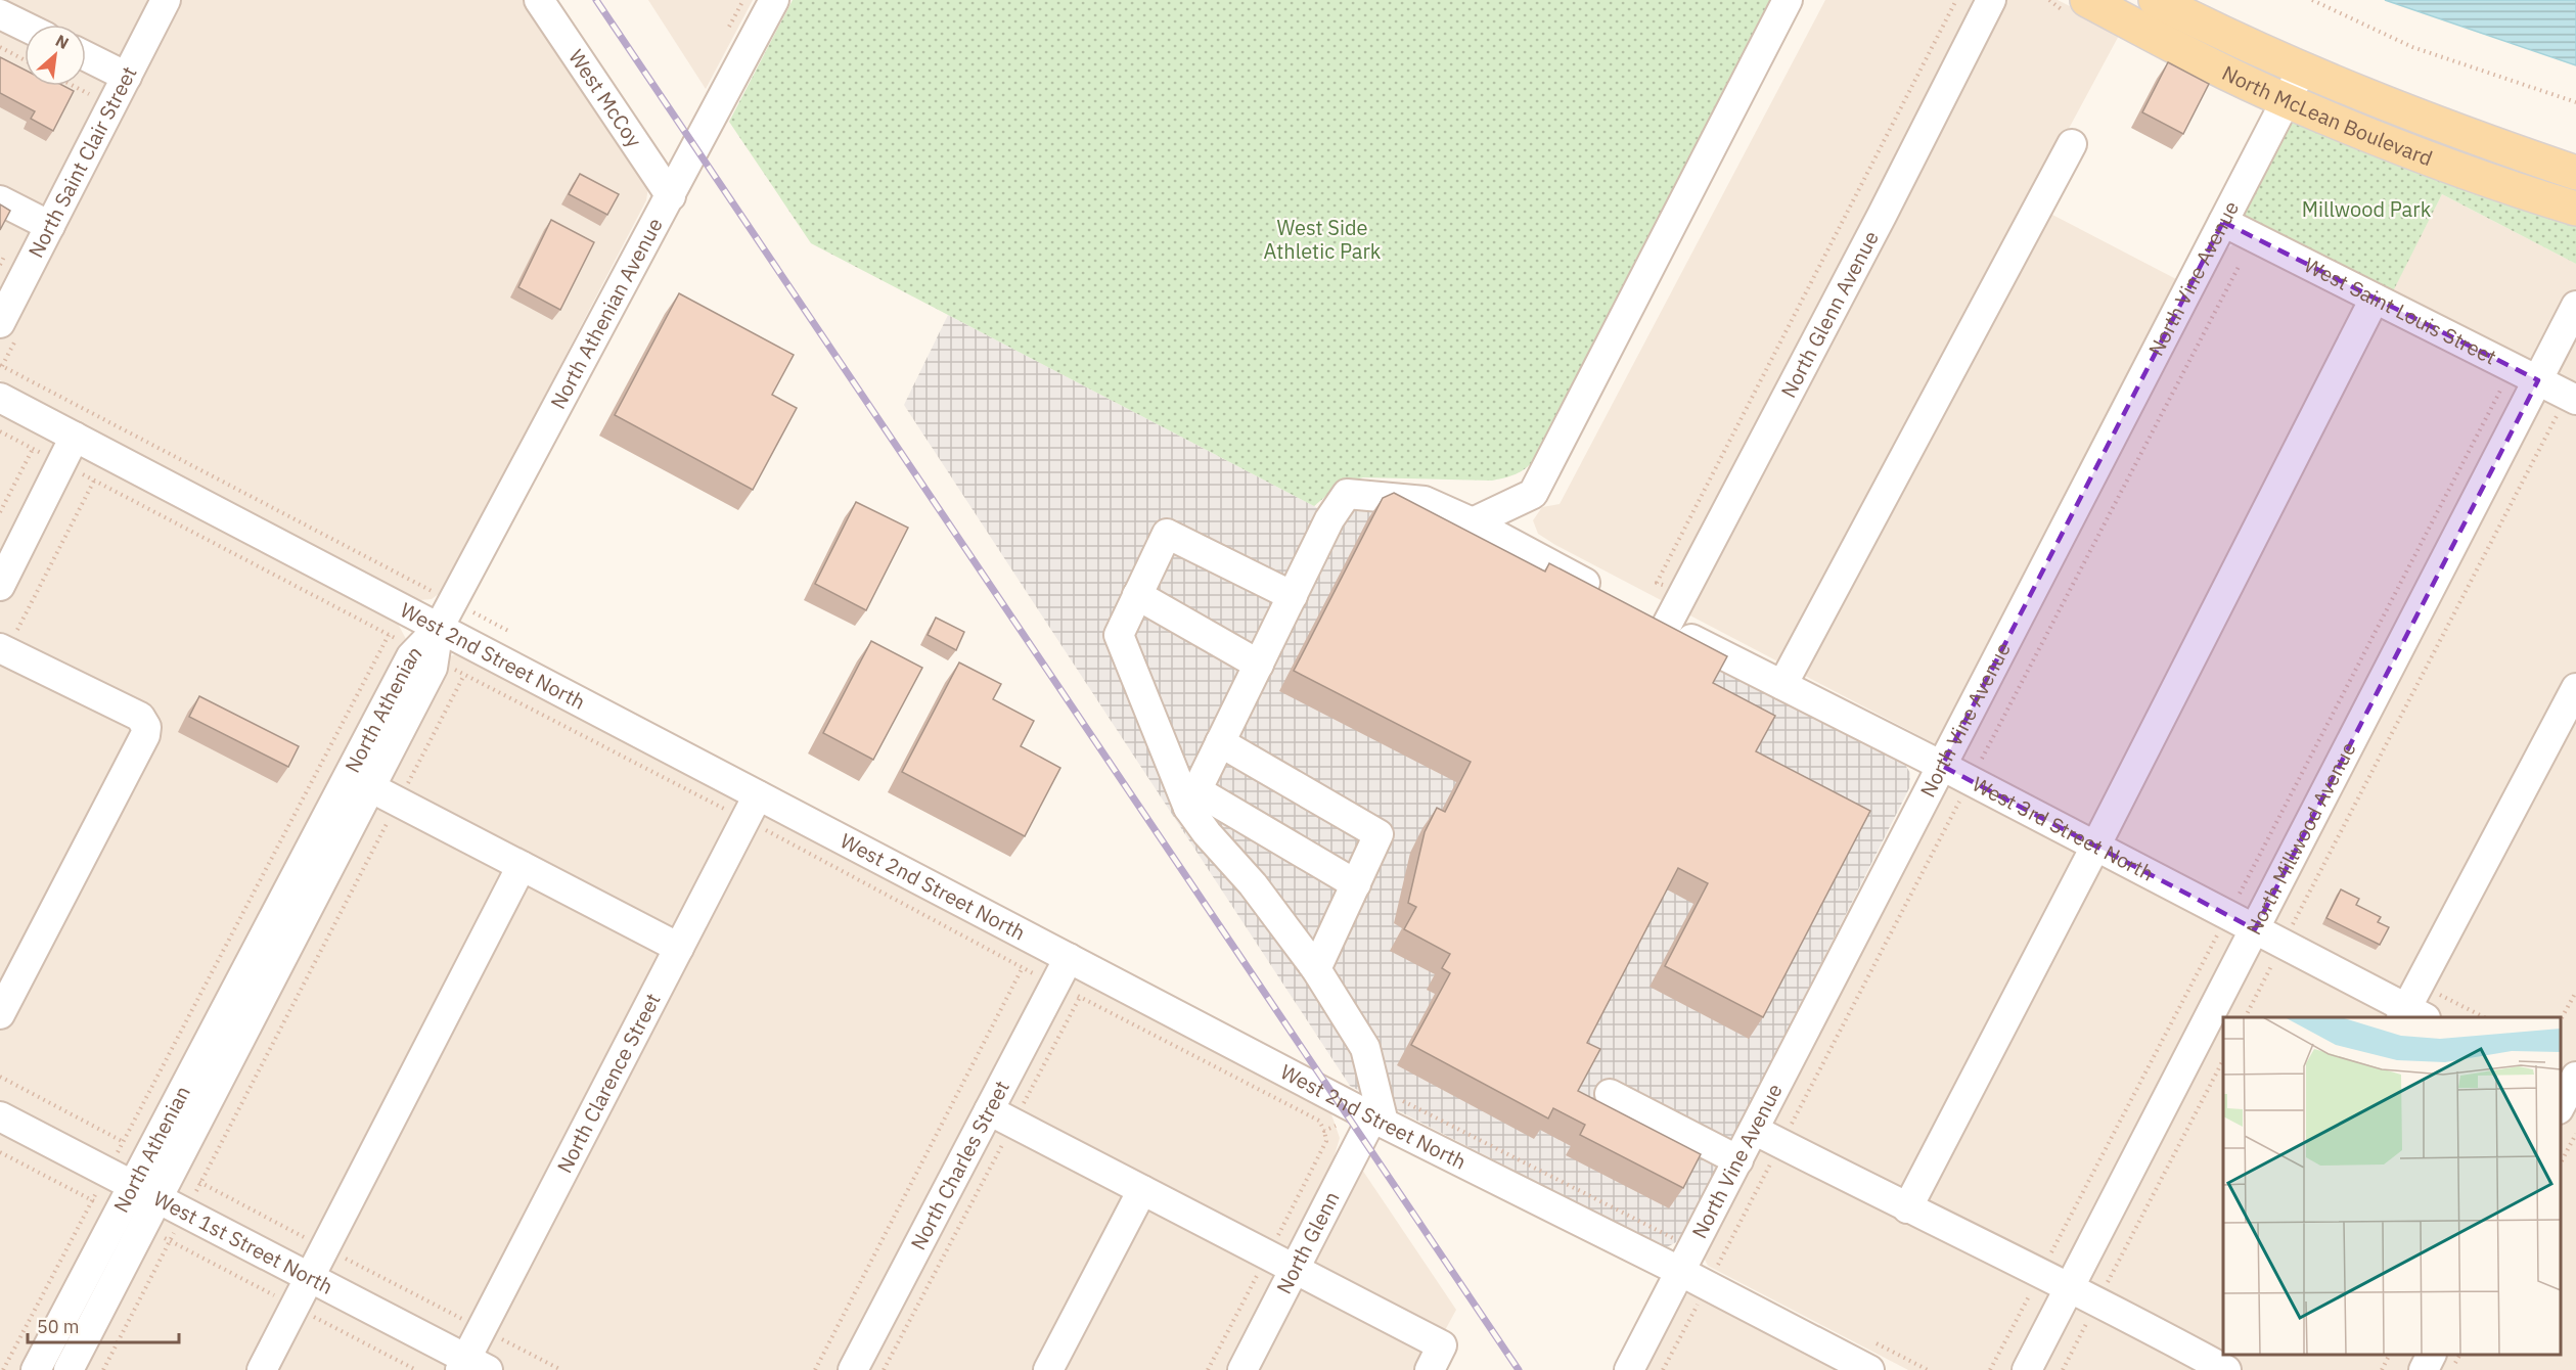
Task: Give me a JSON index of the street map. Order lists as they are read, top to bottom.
{
  "streets": {
    "main road": ["North McLean Boulevard"],
    "street": [
      "West McCoy",
      "North Saint Clair Street",
      "North Vine Avenue",
      "West Saint Louis Street",
      "North Glenn Avenue",
      "North Athenian Avenue",
      "West 2nd Street North",
      "North Athenian",
      "West 3rd Street North",
      "North Millwood Avenue",
      "North Clarence Street",
      "North Charles Street",
      "West 1st Street North",
      "North Glenn"
    ]
  },
  "crossings": [
    ["West McCoy", "North Athenian Avenue"],
    ["North McLean Boulevard", "North Vine Avenue"],
    ["North Vine Avenue", "West Saint Louis Street"],
    ["North Vine Avenue", "West 2nd Street North"],
    ["North Vine Avenue", "West 3rd Street North"],
    ["West Saint Louis Street", "North Millwood Avenue"],
    ["North Glenn Avenue", "West 3rd Street North"],
    ["North Athenian Avenue", "West 2nd Street North"],
    ["North Athenian Avenue", "North Athenian"],
    ["West 2nd Street North", "North Athenian"],
    ["West 2nd Street North", "North Clarence Street"],
    ["West 2nd Street North", "North Charles Street"],
    ["West 2nd Street North", "North Glenn"],
    ["North Athenian", "West 1st Street North"],
    ["West 3rd Street North", "North Millwood Avenue"],
    ["North Clarence Street", "West 1st Street North"]
  ],
  "parks": ["Millwood Park", "West Side Athletic Park"],
  "scale_bar": "50 m",
  "north": "top right"
}
